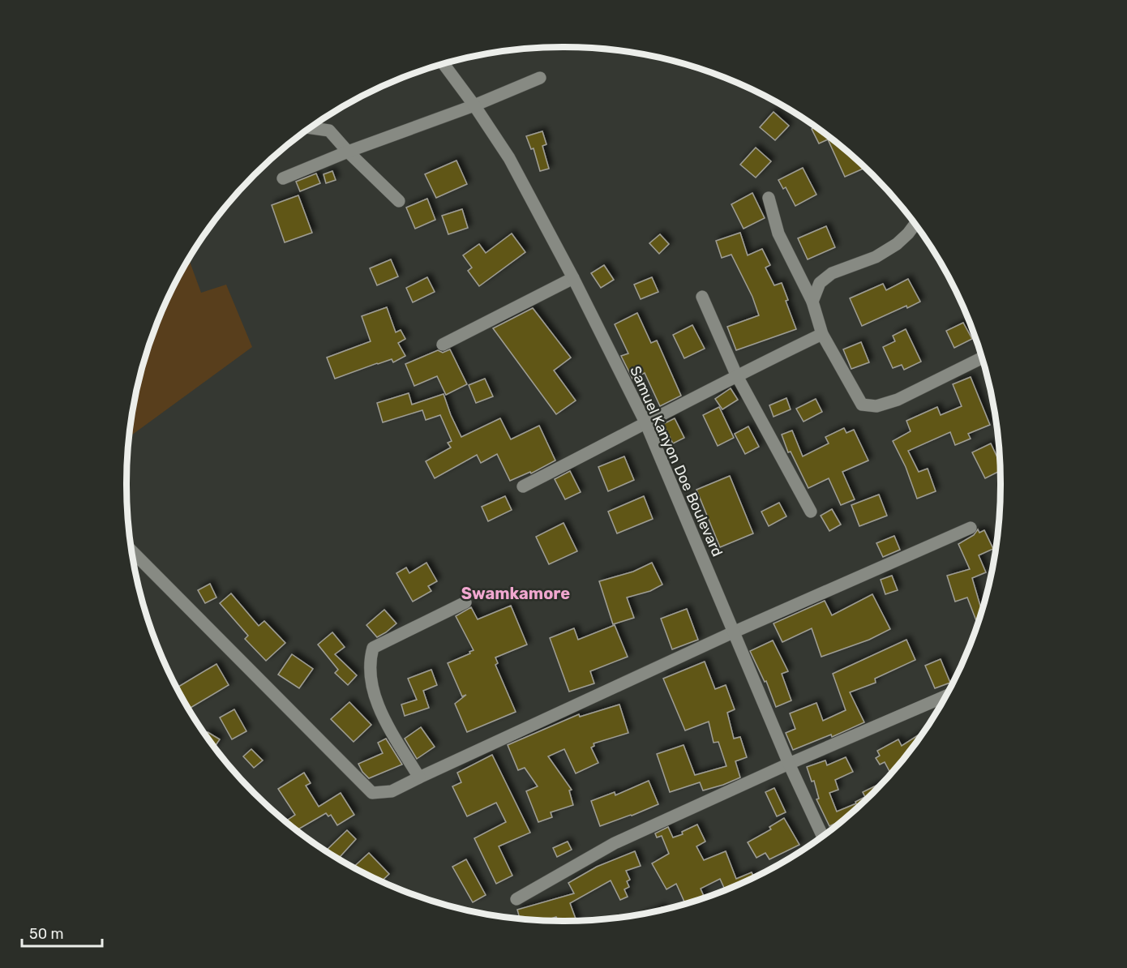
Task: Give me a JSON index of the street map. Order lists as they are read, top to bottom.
{
  "streets": {
    "street": ["Samuel Kanyon Doe Boulevard"]
  },
  "districts": ["Swamkamore"],
  "scale_bar": "50 m"
}
